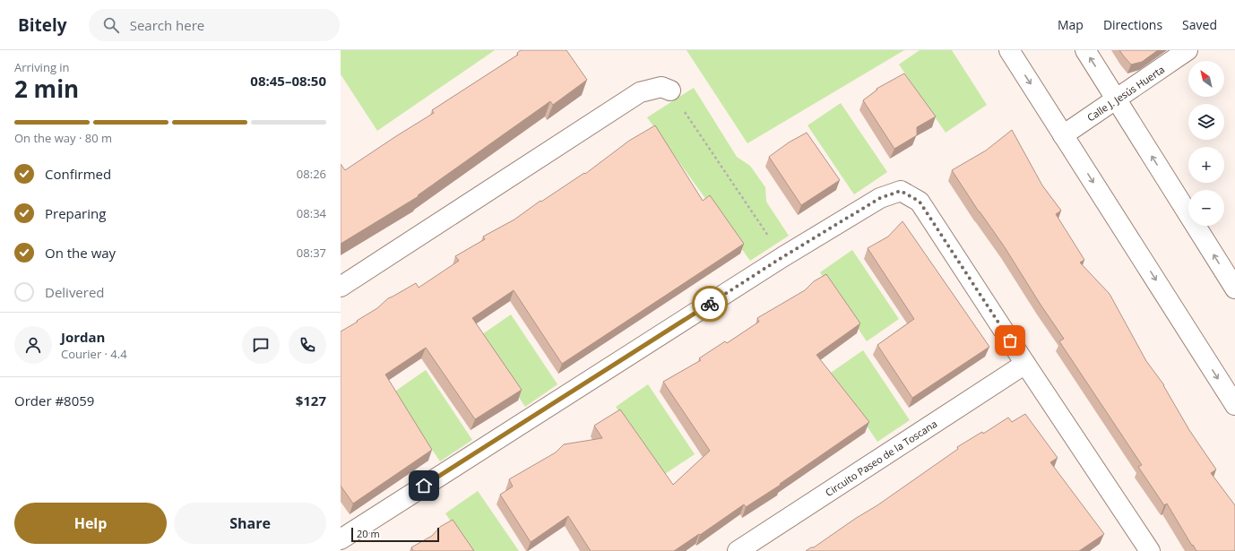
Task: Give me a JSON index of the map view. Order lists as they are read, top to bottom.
{
  "streets": {
    "street": ["Calle J. Jesús Huerta", "Circuito Paseo de la Toscana"]
  },
  "scale_bar": "20 m",
  "north": "top left",
  "page": {
    "header": "Bitely",
    "search": "Search here",
    "nav": ["Map", "Directions", "Saved"],
    "heading": ["2 min", "Arriving in", "08:45–08:50"],
    "panel": [
      "Jordan",
      "Courier · 4.4",
      "Order #8059",
      "$127"
    ],
    "map_buttons": ["+", "−"],
    "bar": "On the way · 80 m",
    "list": [
      ["Confirmed", "08:26"],
      ["Preparing", "08:34"],
      ["On the way", "08:37"],
      "Delivered"
    ],
    "buttons": ["Help", "Share"],
    "scale": "20 m"
  }
}
